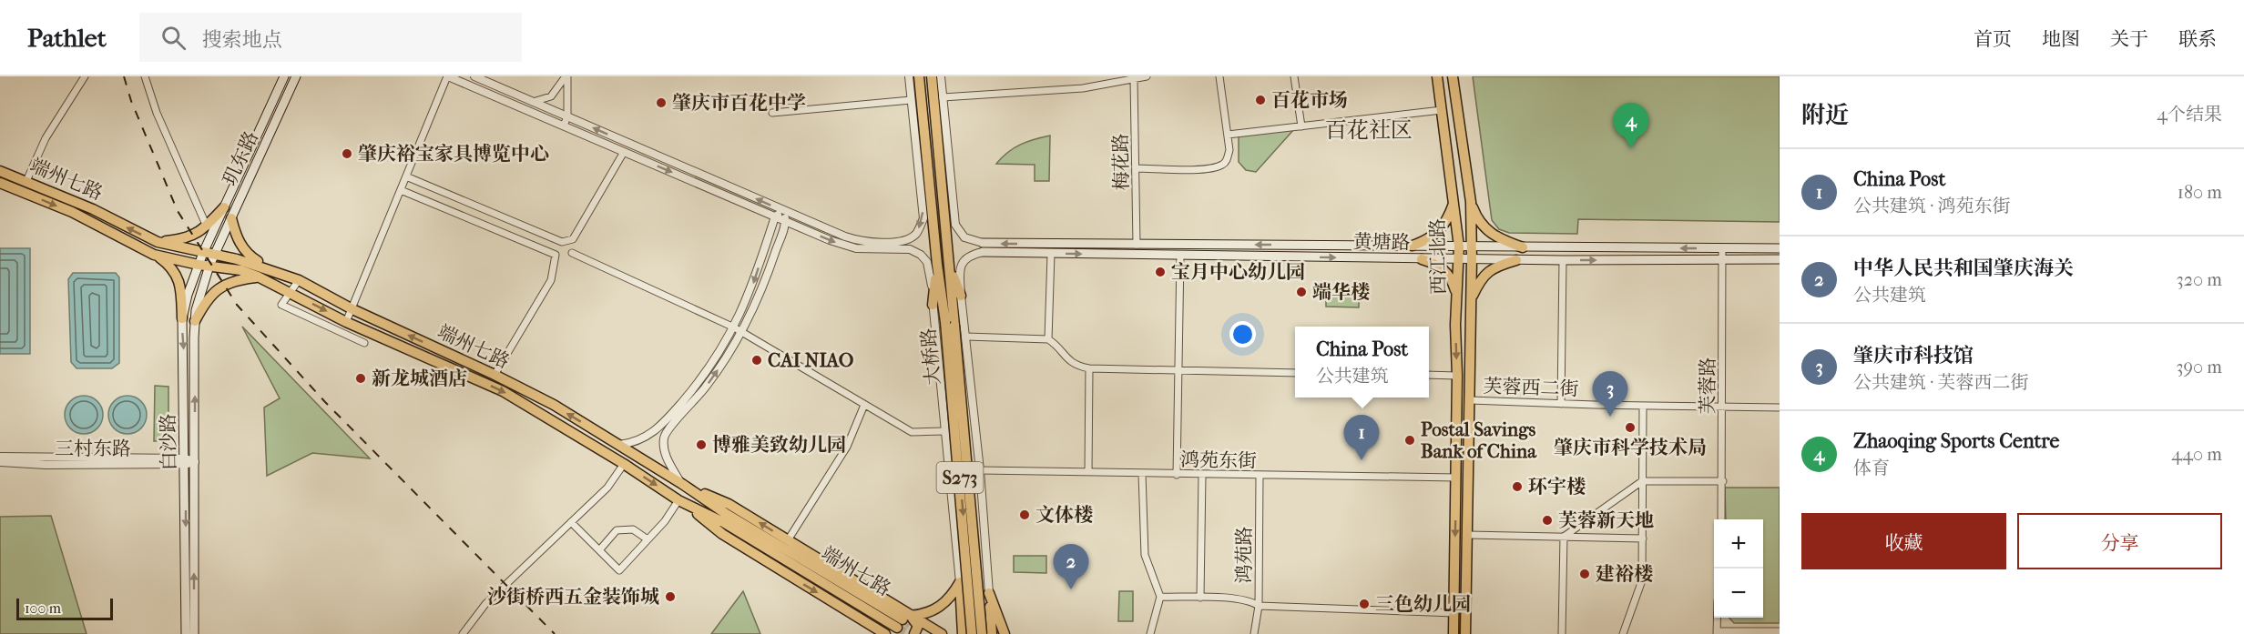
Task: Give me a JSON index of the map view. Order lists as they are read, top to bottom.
{
  "streets": {
    "main road": [
      "玑东路",
      "端州七路",
      "黄塘路",
      "西江北路",
      "大桥路",
      "白沙路",
      "S273"
    ],
    "street": [
      "梅花路",
      "芙蓉路",
      "芙蓉西二街",
      "三村东路",
      "鸿苑东街",
      "鸿苑路"
    ]
  },
  "crossings": [
    ["玑东路", "端州七路"],
    ["玑东路", "白沙路"],
    ["梅花路", "黄塘路"],
    ["端州七路", "白沙路"],
    ["黄塘路", "西江北路"],
    ["黄塘路", "芙蓉路"],
    ["西江北路", "芙蓉西二街"],
    ["西江北路", "鸿苑东街"],
    ["芙蓉路", "芙蓉西二街"],
    ["白沙路", "三村东路"],
    ["鸿苑东街", "鸿苑路"]
  ],
  "districts": ["百花社区"],
  "places": [
    "百花市场",
    "肇庆市百花中学",
    "肇庆裕宝家具博览中心",
    "宝月中心幼儿园",
    "端华楼",
    "CAI NIAO",
    "新龙城酒店",
    "肇庆市科学技术局",
    "Postal Savings Bank of China",
    "博雅美致幼儿园",
    "环宇楼",
    "文体楼",
    "芙蓉新天地",
    "建裕楼",
    "沙街桥西五金装饰城",
    "三色幼儿园"
  ],
  "scale_bar": "100 m",
  "page": {
    "header": "Pathlet",
    "search": "搜索地点",
    "nav": [
      "首页",
      "地图",
      "关于",
      "联系"
    ],
    "heading": ["附近", "4个结果"],
    "pins": [
      "4",
      "3",
      "1",
      "2"
    ],
    "list": [
      {
        "mark": "1",
        "name": "China Post",
        "note": "公共建筑 · 鸿苑东街",
        "value": "180 m"
      },
      {
        "mark": "2",
        "name": "中华人民共和国肇庆海关",
        "note": "公共建筑",
        "value": "320 m"
      },
      {
        "mark": "3",
        "name": "肇庆市科技馆",
        "note": "公共建筑 · 芙蓉西二街",
        "value": "390 m"
      },
      {
        "mark": "4",
        "name": "Zhaoqing Sports Centre",
        "note": "体育",
        "value": "440 m"
      }
    ],
    "popup": ["China Post", "公共建筑"],
    "buttons": ["收藏", "分享"],
    "map_buttons": ["+", "−"],
    "scale": "100 m"
  }
}
